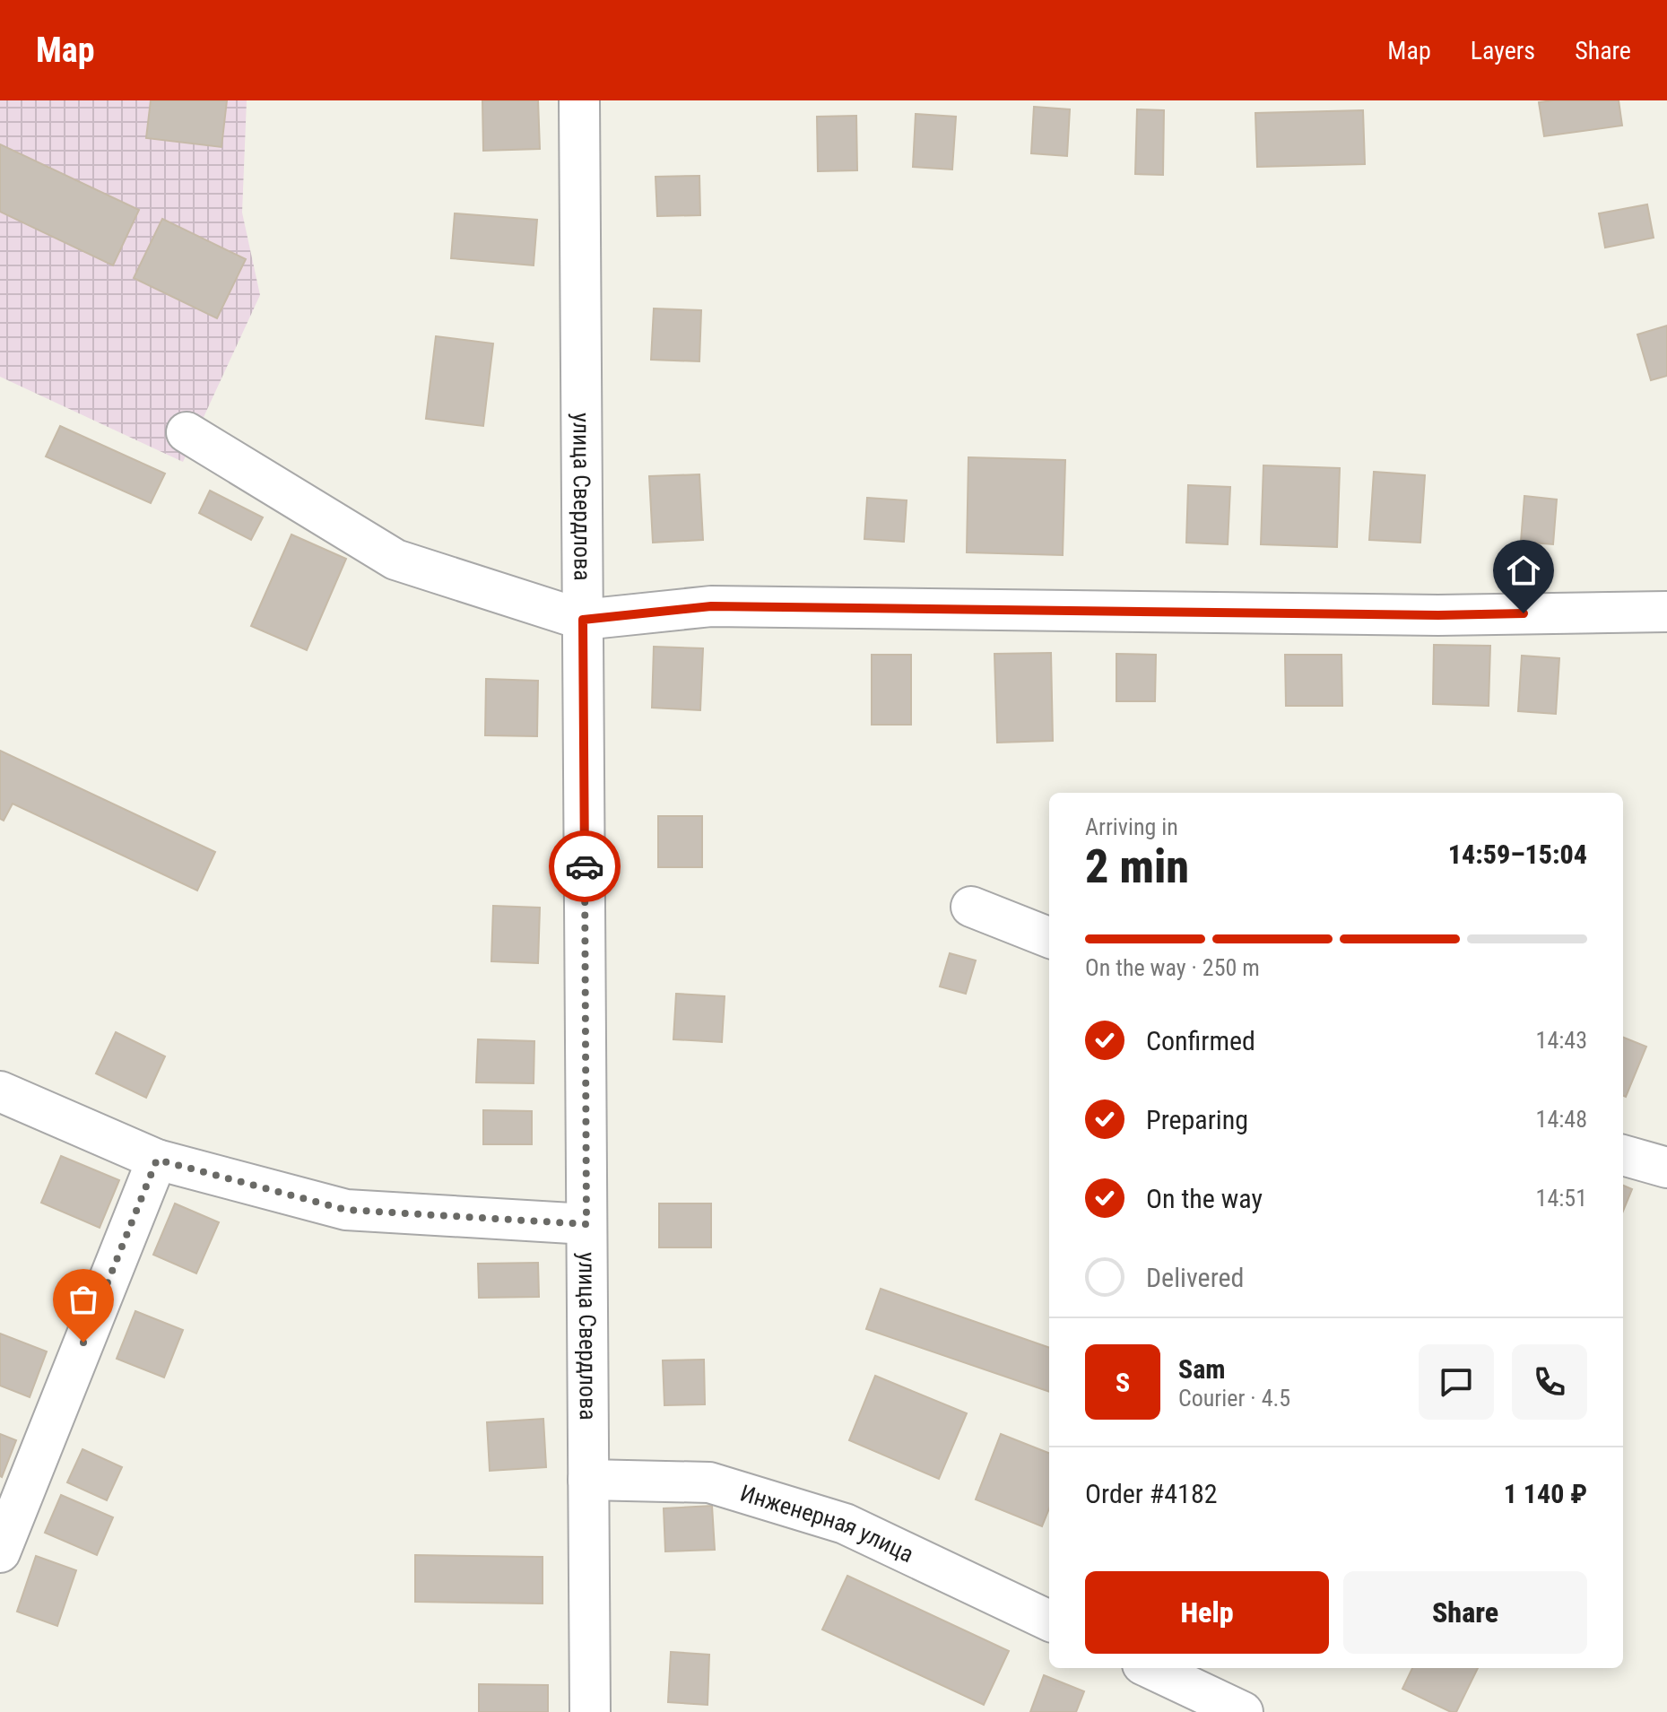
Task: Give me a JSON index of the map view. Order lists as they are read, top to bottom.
{
  "streets": {
    "street": ["улица Свердлова", "Инженерная улица"]
  },
  "crossings": [
    ["улица Свердлова", "Инженерная улица"]
  ],
  "page": {
    "header": "Map",
    "nav": ["Map", "Layers", "Share"],
    "heading": ["2 min", "Arriving in", "14:59–15:04"],
    "panel": [
      "Sam",
      "Courier · 4.5",
      "Order #4182",
      "1 140 ₽"
    ],
    "bar": "On the way · 250 m",
    "list": [
      ["Confirmed", "14:43"],
      ["Preparing", "14:48"],
      ["On the way", "14:51"],
      "Delivered"
    ],
    "round": "S",
    "buttons": ["Help", "Share"]
  }
}
